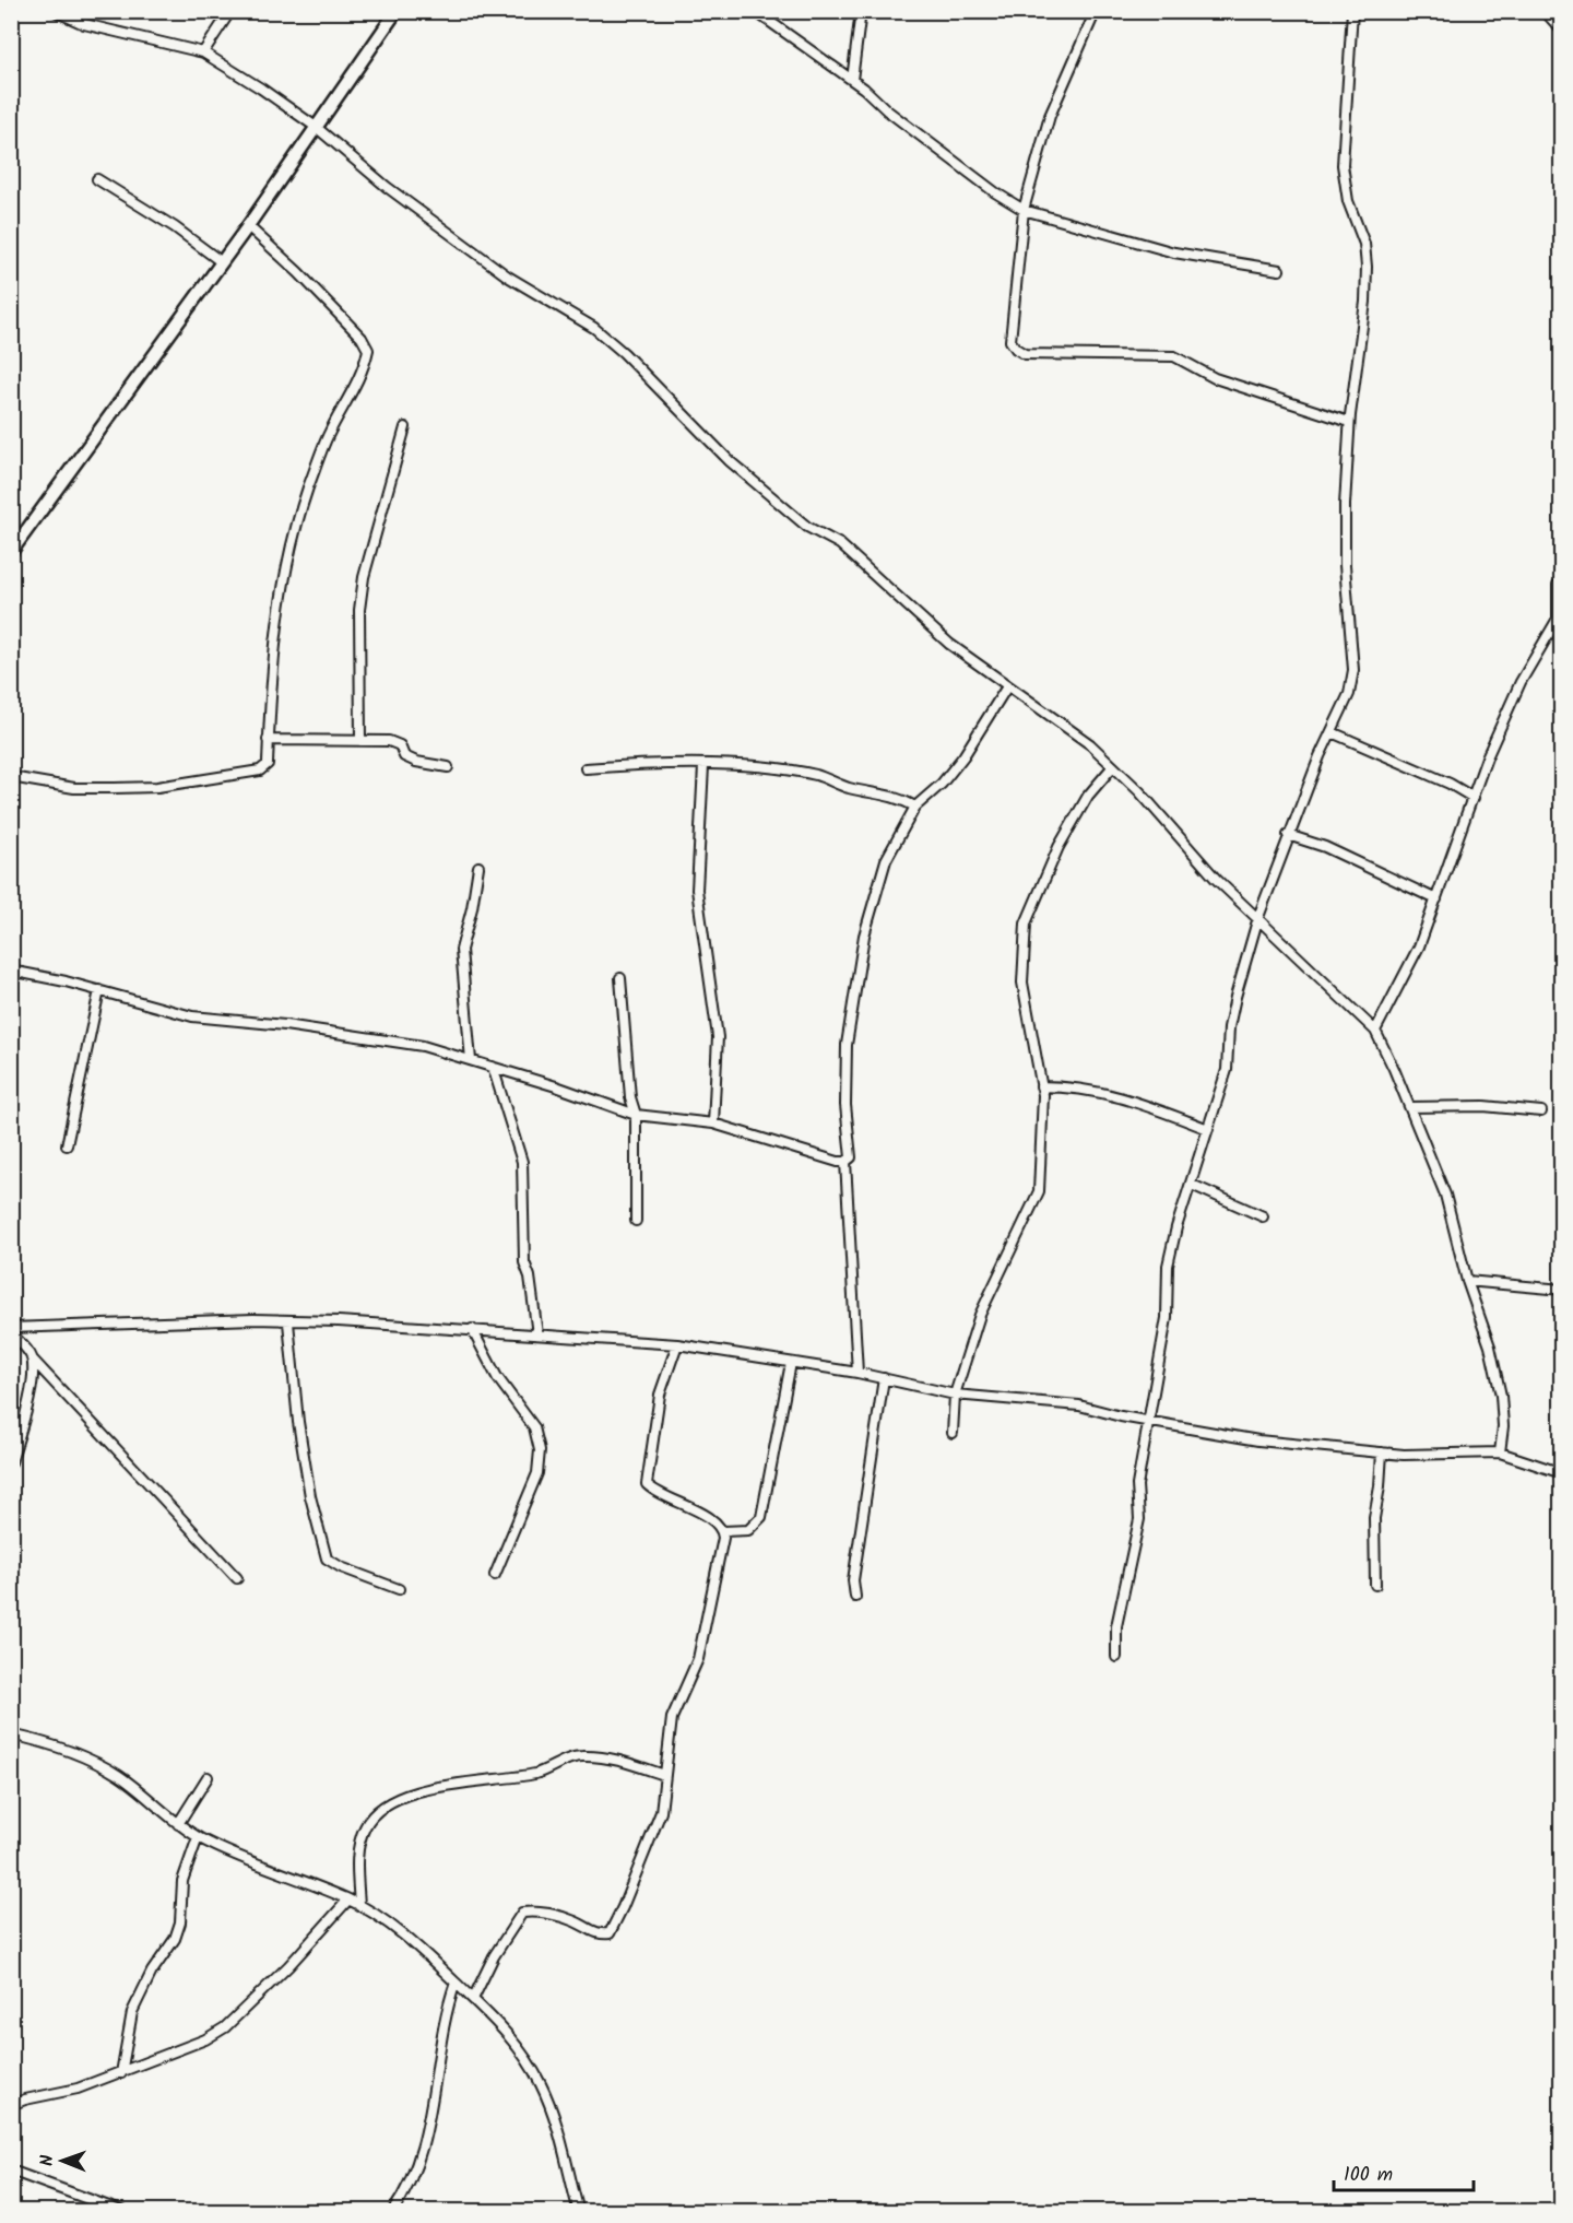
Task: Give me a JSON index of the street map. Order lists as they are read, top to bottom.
{
  "scale_bar": "100 m",
  "north": "left"
}
